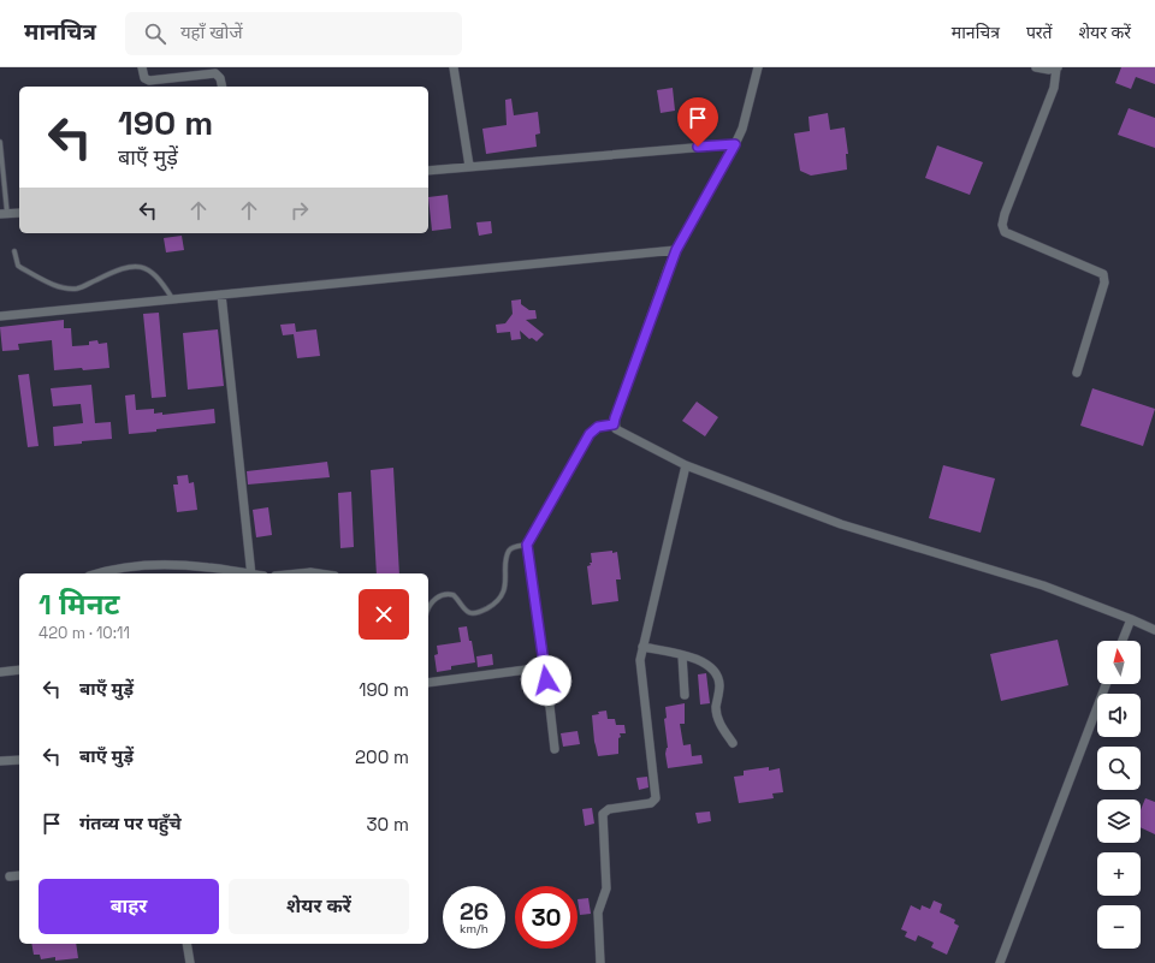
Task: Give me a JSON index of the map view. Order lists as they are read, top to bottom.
{
  "north": "top",
  "page": {
    "header": "मानचित्र",
    "search": "यहाँ खोजें",
    "nav": ["मानचित्र", "परतें", "शेयर करें"],
    "turn": ["190 m", "बाएँ मुड़ें"],
    "heading": ["1 मिनट", "420 m · 10:11"],
    "map_buttons": ["+", "−"],
    "list": [
      {
        "name": "बाएँ मुड़ें",
        "value": "190 m"
      },
      {
        "name": "बाएँ मुड़ें",
        "value": "200 m"
      },
      {
        "name": "गंतव्य पर पहुँचे",
        "value": "30 m"
      }
    ],
    "buttons": ["बाहर", "शेयर करें"],
    "speed": "26 km/h",
    "limit": "30"
  }
}
